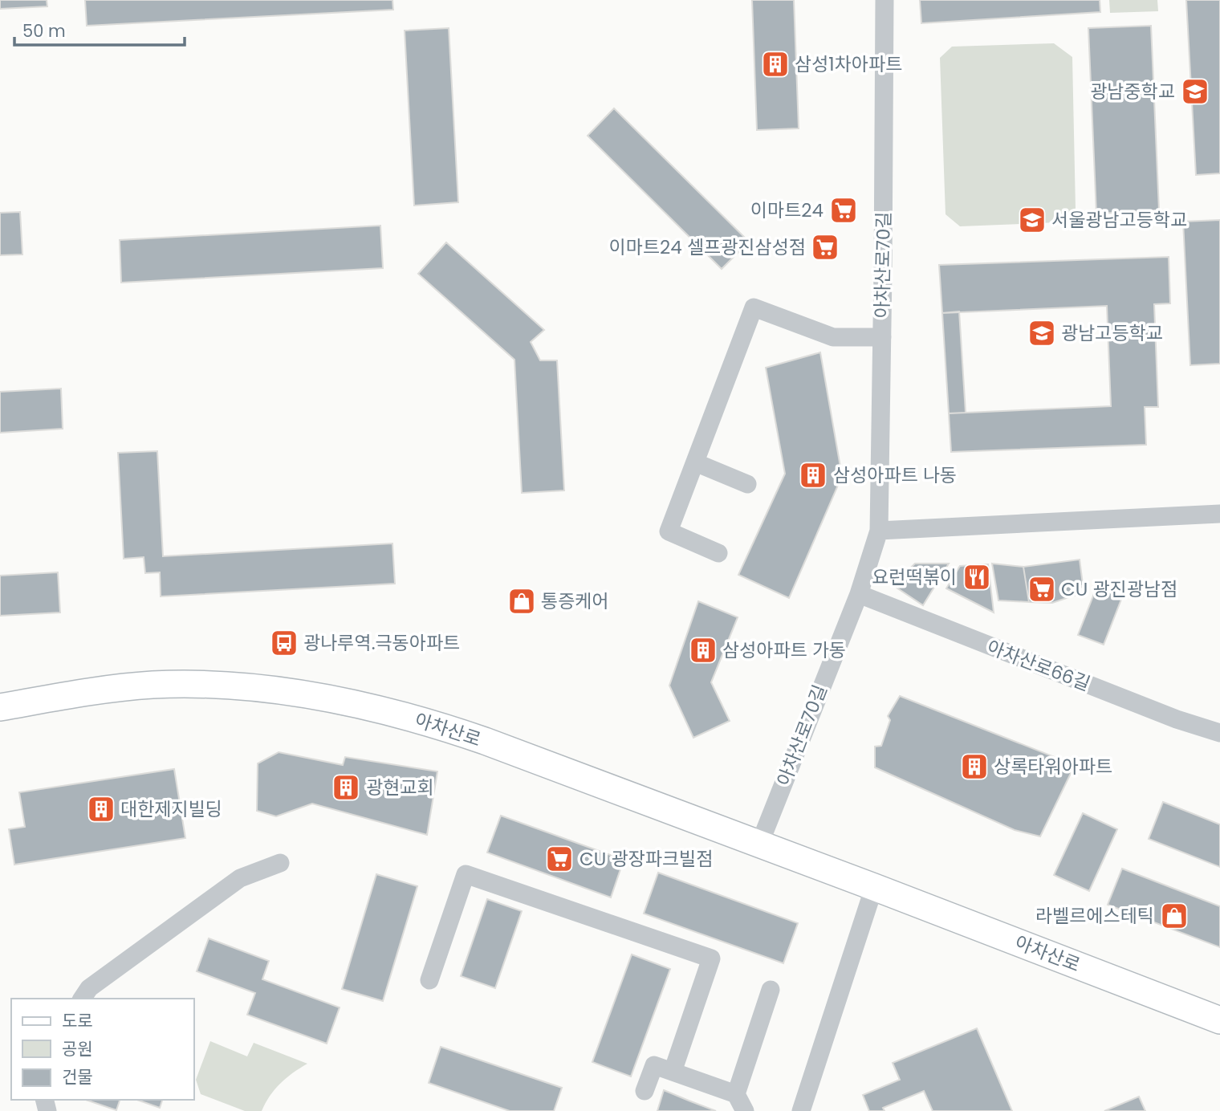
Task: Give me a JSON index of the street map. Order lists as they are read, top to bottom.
{
  "streets": {
    "main road": ["아차산로"],
    "street": ["아차산로70길", "아차산로66길"]
  },
  "crossings": [
    ["아차산로70길", "아차산로66길"],
    ["아차산로70길", "아차산로"]
  ],
  "places": {
    "building": [
      "삼성1차아파트",
      "삼성아파트 나동",
      "삼성아파트 가동",
      "상록타워아파트",
      "광현교회",
      "대한제지빌딩"
    ],
    "school or university": ["광남중학교", "서울광남고등학교", "광남고등학교"],
    "supermarket": [
      "이마트24",
      "이마트24 셀프광진삼성점",
      "CU 광진광남점",
      "CU 광장파크빌점"
    ],
    "restaurant": ["요런떡볶이"],
    "shop": ["통증케어", "라벨르에스테틱"],
    "bus stop": ["광나루역.극동아파트"]
  },
  "legend": ["도로", "공원", "건물"],
  "scale_bar": "50 m"
}
